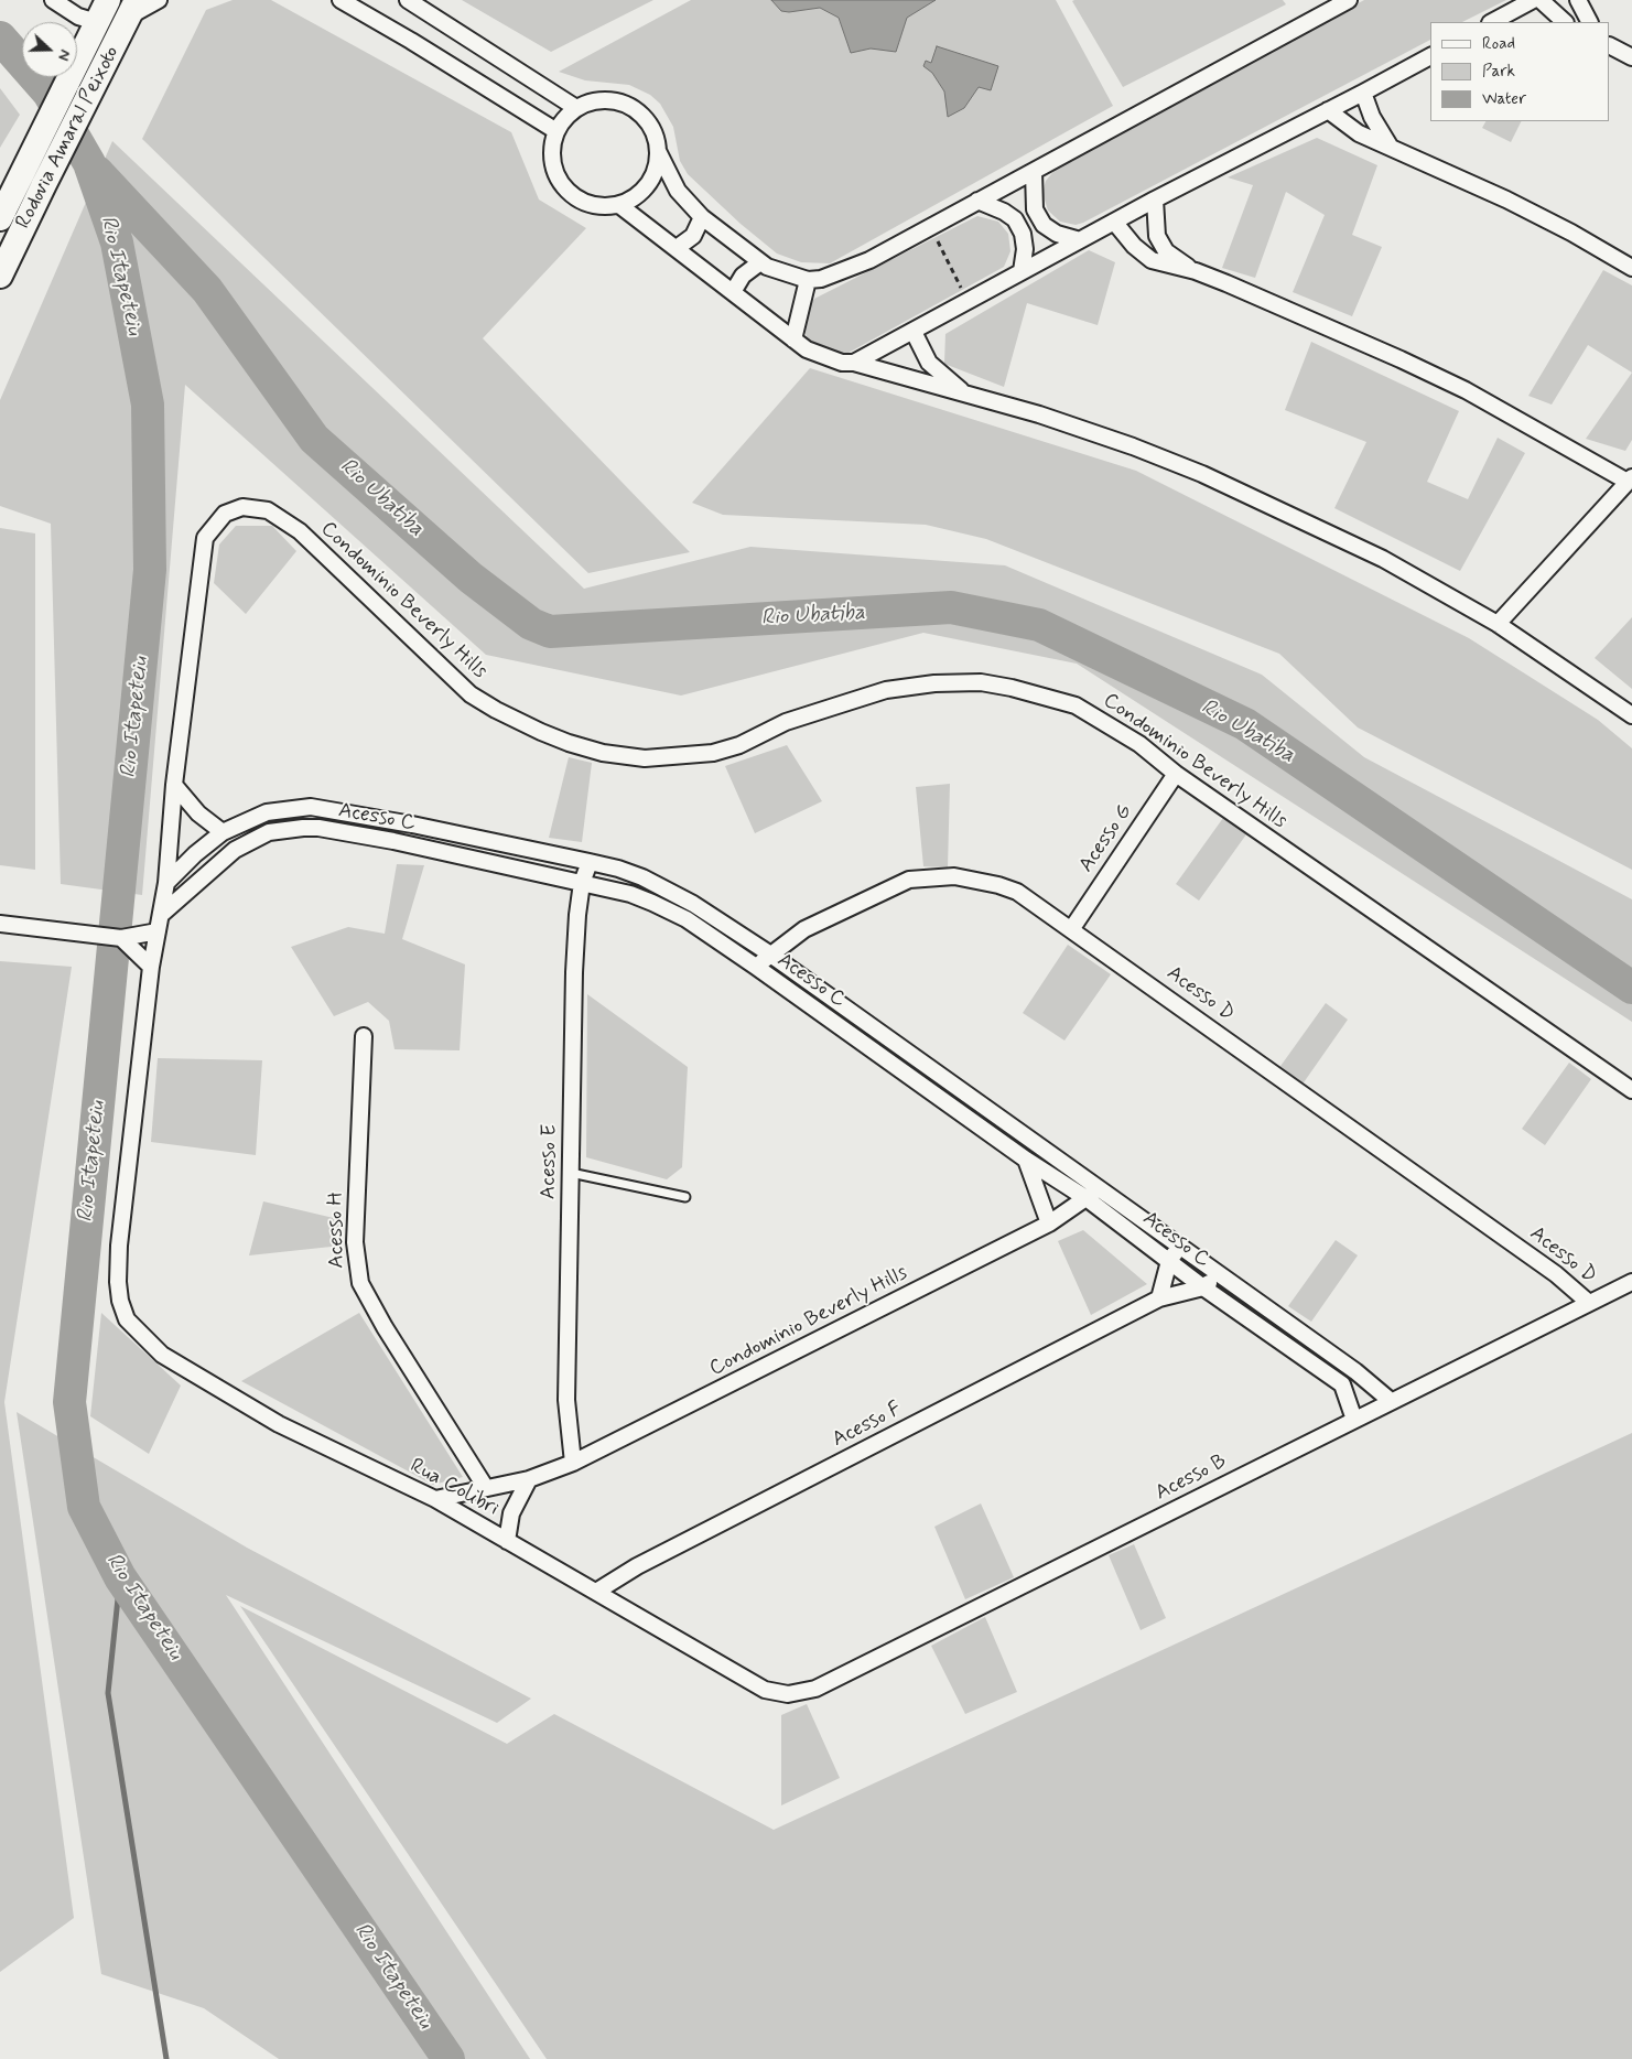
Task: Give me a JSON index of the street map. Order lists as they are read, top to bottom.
{
  "streets": {
    "highway": ["Rodovia Amaral Peixoto"],
    "street": [
      "Condominio Beverly Hills",
      "Acesso C",
      "Acesso G",
      "Acesso D",
      "Acesso E",
      "Acesso H",
      "Acesso F",
      "Acesso B",
      "Rua Colibri"
    ]
  },
  "crossings": [
    ["Condominio Beverly Hills", "Acesso C"],
    ["Condominio Beverly Hills", "Acesso G"],
    ["Condominio Beverly Hills", "Acesso E"],
    ["Condominio Beverly Hills", "Acesso H"],
    ["Condominio Beverly Hills", "Rua Colibri"],
    ["Acesso C", "Acesso D"],
    ["Acesso C", "Acesso E"],
    ["Acesso C", "Acesso F"],
    ["Acesso C", "Acesso B"],
    ["Acesso G", "Acesso D"],
    ["Acesso D", "Acesso B"],
    ["Acesso F", "Rua Colibri"],
    ["Acesso B", "Rua Colibri"]
  ],
  "water": ["Rio Itapeteiu", "Rio Ubatiba"],
  "legend": ["Road", "Park", "Water"],
  "north": "right"
}
